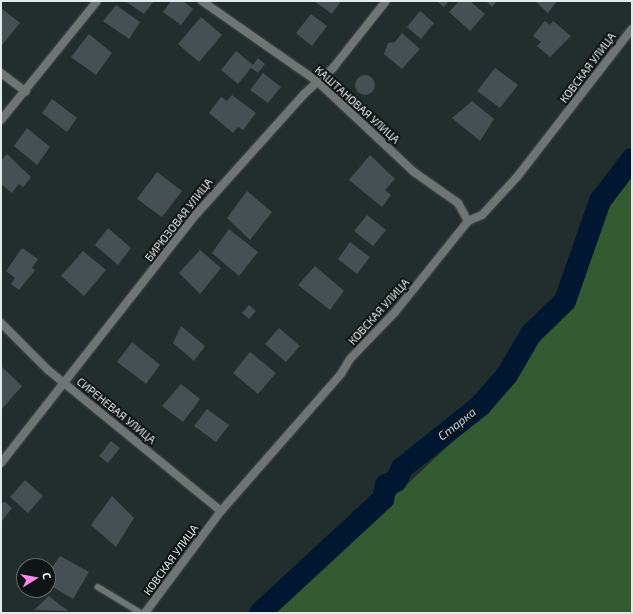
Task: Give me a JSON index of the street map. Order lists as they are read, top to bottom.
{
  "streets": {
    "street": [
      "КОВСКАЯ УЛИЦА",
      "КАШТАНОВАЯ УЛИЦА",
      "БИРЮЗОВАЯ УЛИЦА",
      "СИРЕНЕВАЯ УЛИЦА"
    ]
  },
  "crossings": [
    ["КОВСКАЯ УЛИЦА", "КАШТАНОВАЯ УЛИЦА"],
    ["КОВСКАЯ УЛИЦА", "СИРЕНЕВАЯ УЛИЦА"],
    ["КАШТАНОВАЯ УЛИЦА", "БИРЮЗОВАЯ УЛИЦА"],
    ["БИРЮЗОВАЯ УЛИЦА", "СИРЕНЕВАЯ УЛИЦА"]
  ],
  "water": ["Старка"],
  "north": "right"
}
